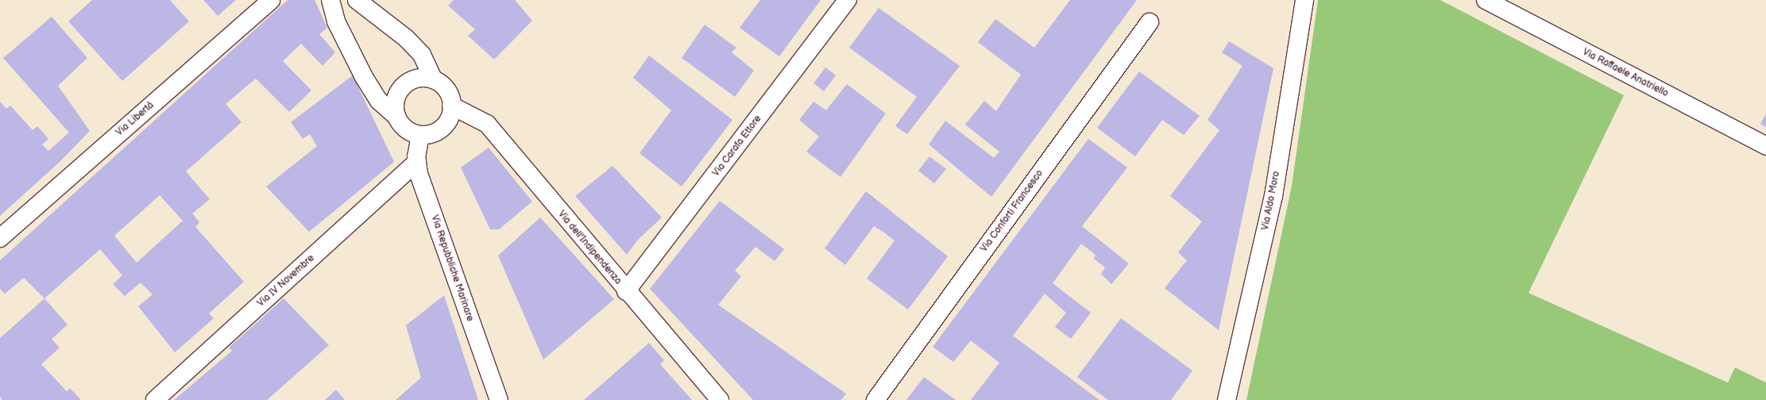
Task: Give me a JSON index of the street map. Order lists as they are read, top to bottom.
{
  "streets": {
    "street": [
      "Via Raffaele Anatriello",
      "Via Libertà",
      "Via Carafa Ettore",
      "Via Aldo Moro",
      "Via Conforti Francesco",
      "Via dell'Indipendenza",
      "Via Repubbliche Marinare",
      "Via IV Novembre"
    ]
  },
  "crossings": [
    ["Via Carafa Ettore", "Via dell'Indipendenza"],
    ["Via dell'Indipendenza", "Via Repubbliche Marinare"],
    ["Via Repubbliche Marinare", "Via IV Novembre"]
  ]
}
